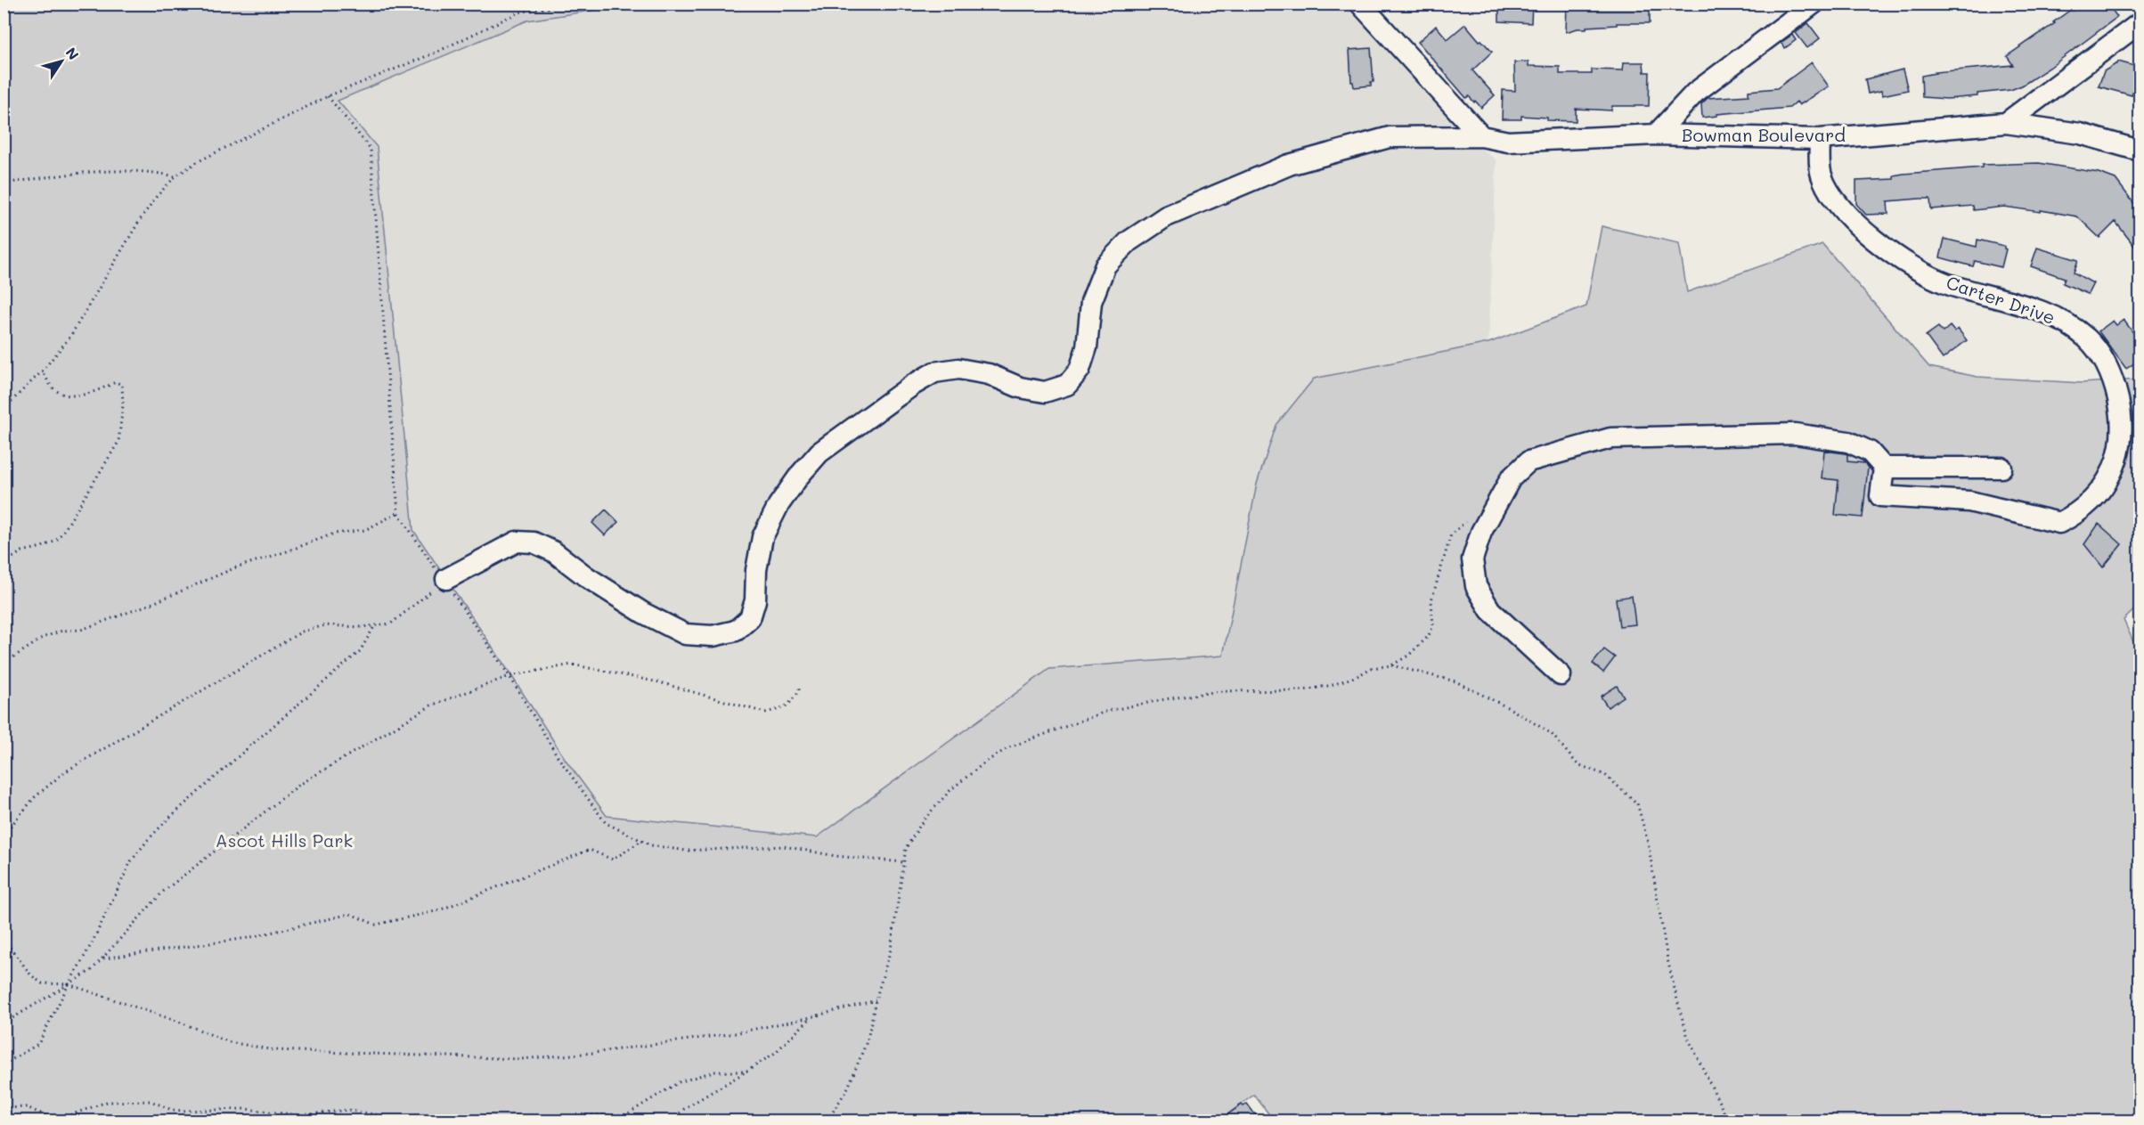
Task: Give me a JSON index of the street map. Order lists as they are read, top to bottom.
{
  "streets": {
    "street": ["Bowman Boulevard", "Carter Drive"]
  },
  "crossings": [
    ["Bowman Boulevard", "Carter Drive"]
  ],
  "parks": ["Ascot Hills Park"],
  "north": "top right"
}
